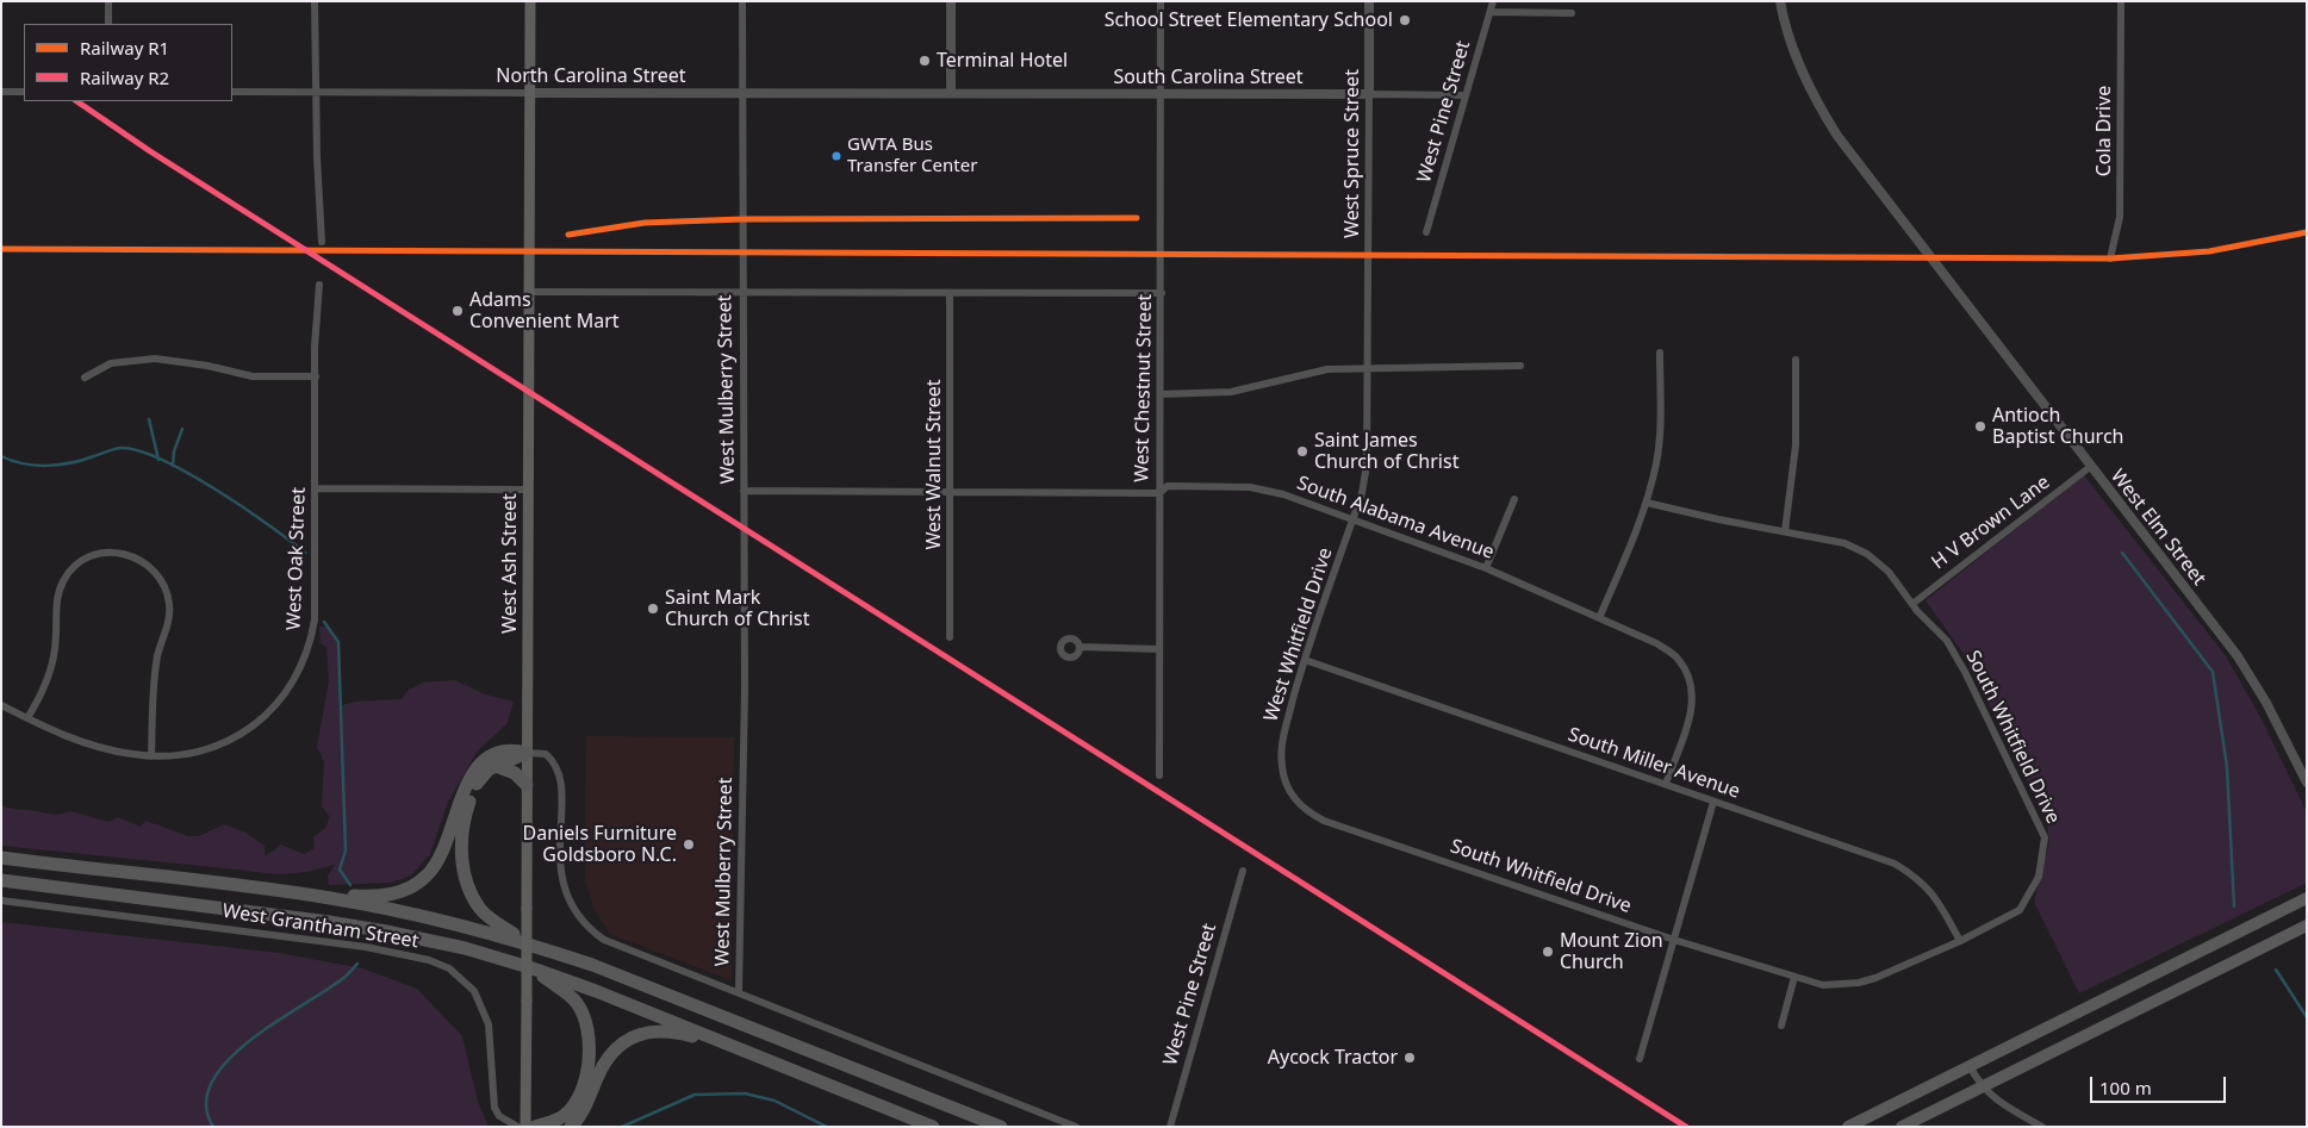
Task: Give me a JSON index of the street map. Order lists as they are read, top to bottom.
{
  "streets": {
    "main road": ["West Ash Street"],
    "street": [
      "North Carolina Street",
      "South Carolina Street",
      "West Pine Street",
      "Cola Drive",
      "West Spruce Street",
      "West Chestnut Street",
      "West Mulberry Street",
      "West Walnut Street",
      "South Alabama Avenue",
      "H V Brown Lane",
      "West Elm Street",
      "West Oak Street",
      "West Whitfield Drive",
      "South Whitfield Drive",
      "South Miller Avenue",
      "West Grantham Street"
    ]
  },
  "crossings": [
    ["North Carolina Street", "South Carolina Street"],
    ["North Carolina Street", "West Mulberry Street"],
    ["North Carolina Street", "West Ash Street"],
    ["South Carolina Street", "West Pine Street"],
    ["South Carolina Street", "West Spruce Street"],
    ["South Carolina Street", "West Chestnut Street"],
    ["West Spruce Street", "South Alabama Avenue"],
    ["West Spruce Street", "West Whitfield Drive"],
    ["West Chestnut Street", "South Alabama Avenue"],
    ["West Mulberry Street", "South Alabama Avenue"],
    ["West Walnut Street", "South Alabama Avenue"],
    ["South Alabama Avenue", "West Whitfield Drive"],
    ["South Alabama Avenue", "South Miller Avenue"],
    ["H V Brown Lane", "West Elm Street"],
    ["H V Brown Lane", "South Whitfield Drive"],
    ["West Whitfield Drive", "South Whitfield Drive"],
    ["West Whitfield Drive", "South Miller Avenue"],
    ["South Whitfield Drive", "South Miller Avenue"]
  ],
  "places": [
    "School Street Elementary School",
    "Terminal Hotel",
    "GWTA Bus Transfer Center",
    "Adams Convenient Mart",
    "Antioch Baptist Church",
    "Saint James Church of Christ",
    "Saint Mark Church of Christ",
    "Daniels Furniture Goldsboro N.C.",
    "Mount Zion Church",
    "Aycock Tractor"
  ],
  "lines": ["rail line R2", "rail line R1"],
  "legend": ["Railway R1", "Railway R2"],
  "scale_bar": "100 m"
}
